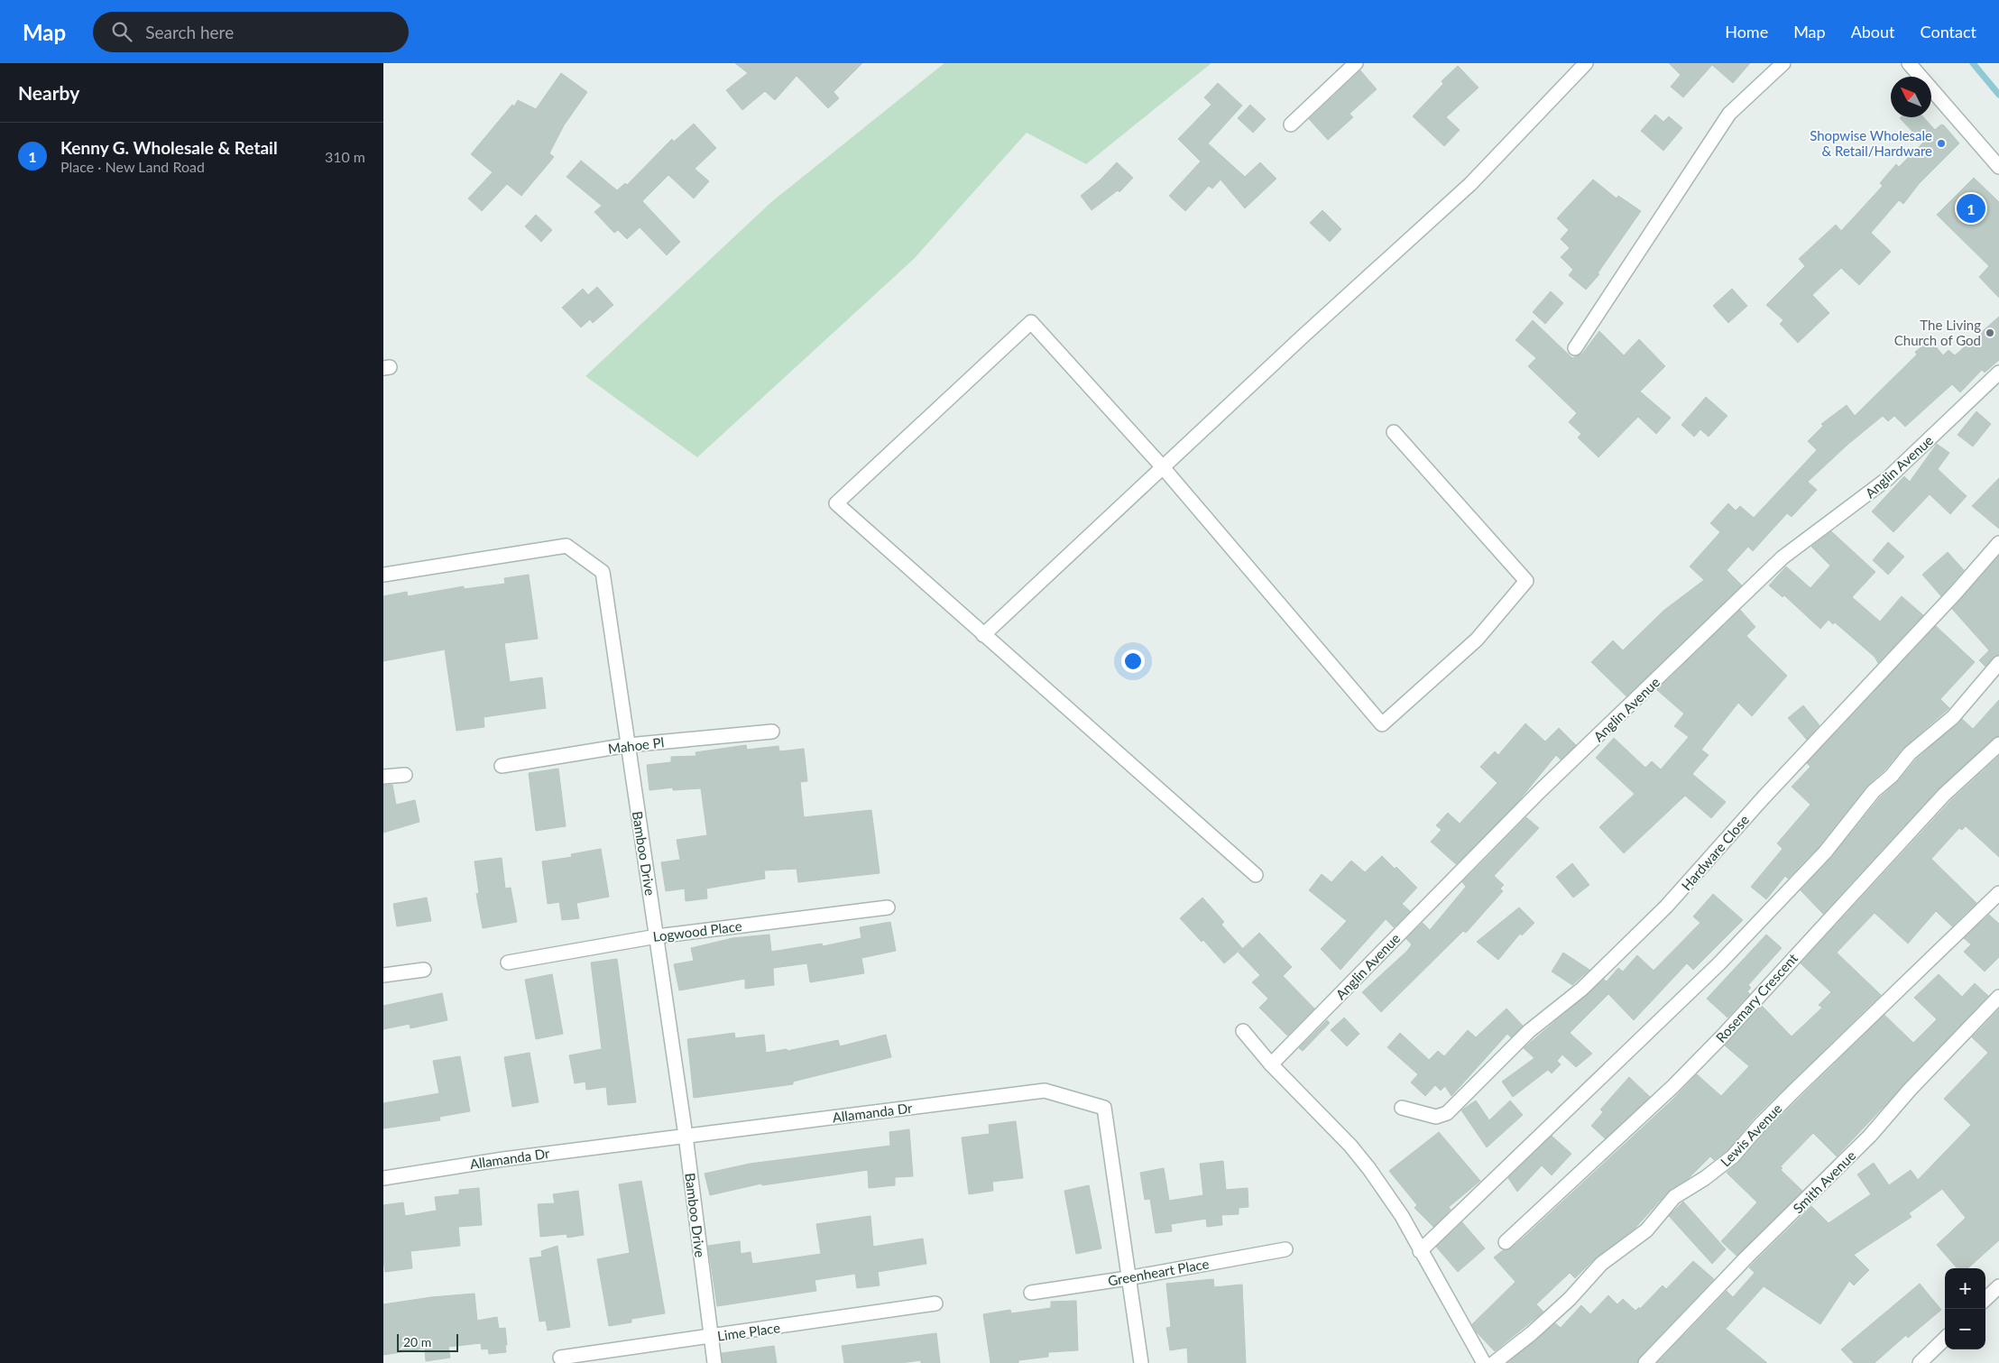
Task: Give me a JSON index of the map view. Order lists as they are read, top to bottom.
{
  "streets": {
    "street": [
      "Anglin Avenue",
      "Mahoe Pl",
      "Hardware Close",
      "Bamboo Drive",
      "Logwood Place",
      "Rosemary Crescent",
      "Allamanda Dr",
      "Lewis Avenue",
      "Smith Avenue",
      "Greenheart Place",
      "Lime Place"
    ]
  },
  "crossings": [
    ["Mahoe Pl", "Bamboo Drive"],
    ["Bamboo Drive", "Logwood Place"],
    ["Bamboo Drive", "Allamanda Dr"],
    ["Bamboo Drive", "Lime Place"],
    ["Allamanda Dr", "Greenheart Place"]
  ],
  "places": ["Shopwise Wholesale & Retail/Hardware", "The Living Church of God"],
  "scale_bar": "20 m",
  "north": "top left",
  "page": {
    "header": "Map",
    "search": "Search here",
    "nav": [
      "Home",
      "Map",
      "About",
      "Contact"
    ],
    "heading": "Nearby",
    "list": [
      {
        "mark": "1",
        "name": "Kenny G. Wholesale & Retail",
        "note": "Place · New Land Road",
        "value": "310 m"
      }
    ],
    "pins": "1",
    "map_buttons": ["+", "−"],
    "scale": "20 m"
  }
}
